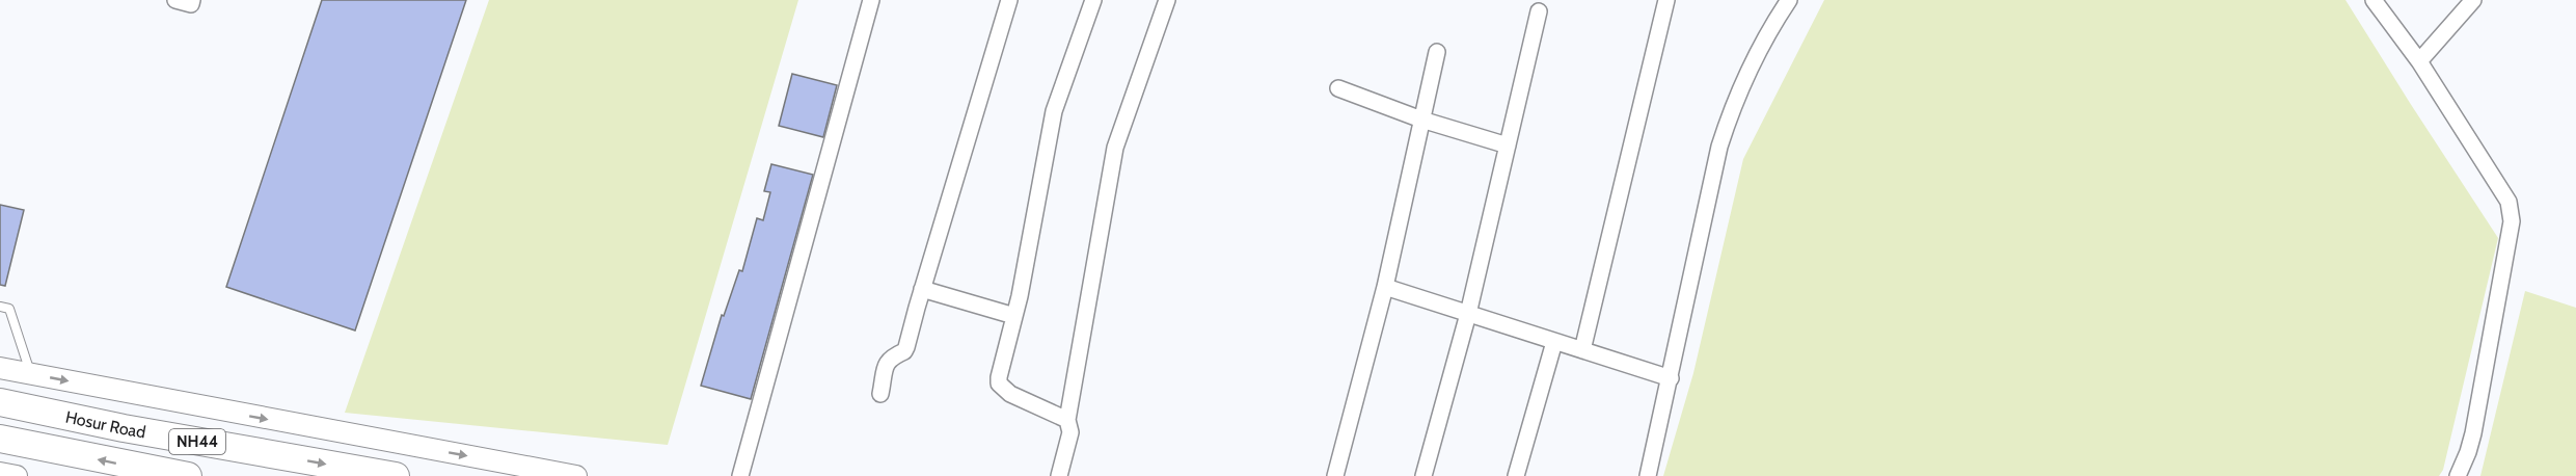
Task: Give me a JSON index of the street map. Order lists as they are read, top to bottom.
{
  "streets": {
    "highway": ["Hosur Road", "NH44"]
  }
}
